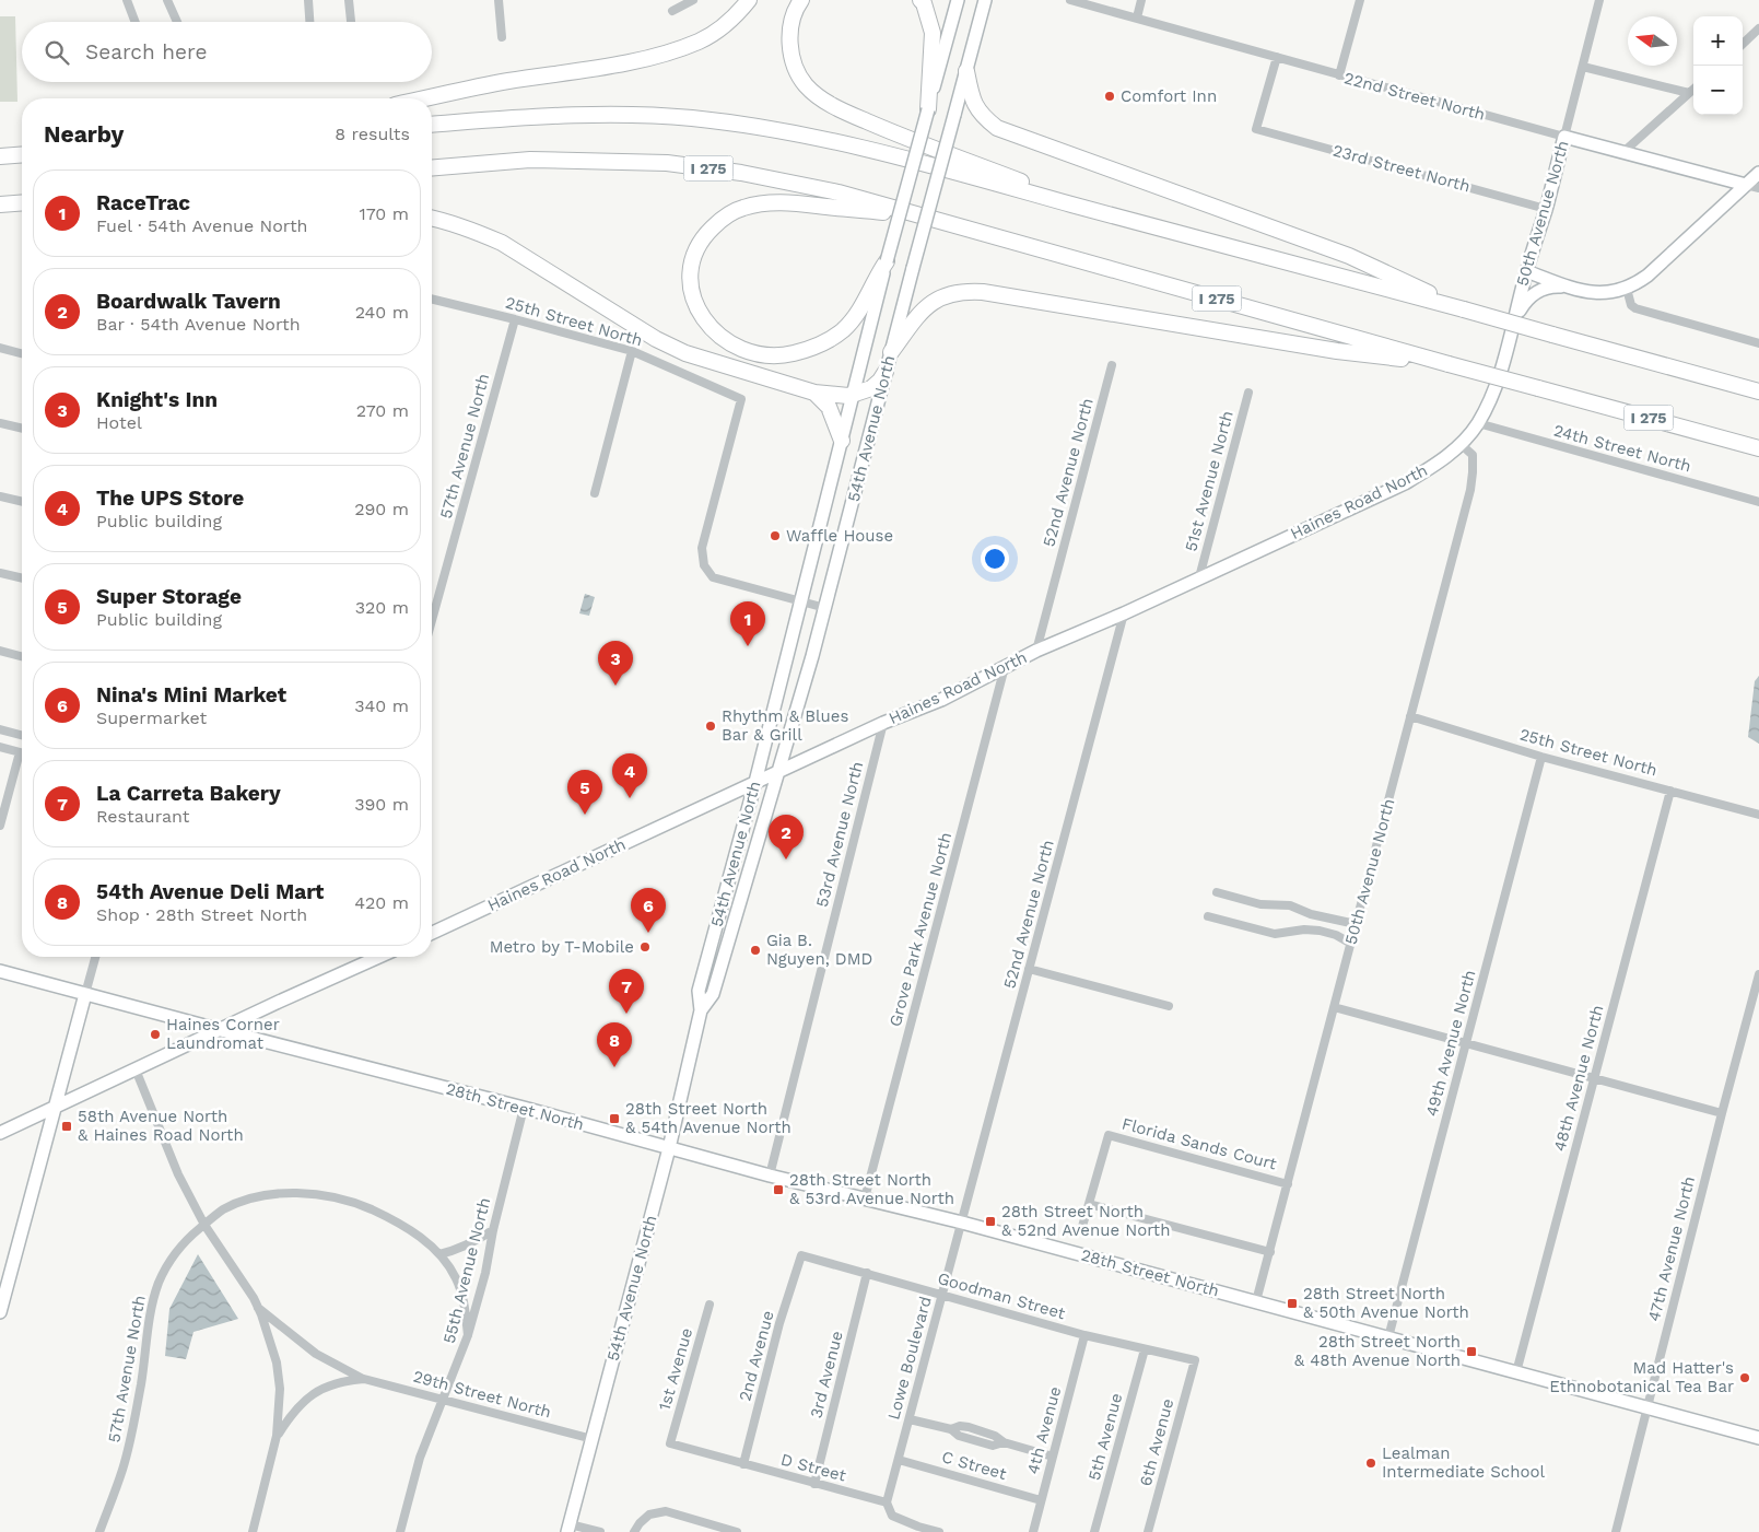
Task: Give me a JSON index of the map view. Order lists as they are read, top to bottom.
{
  "streets": {
    "highway": ["I 275"],
    "street": [
      "22nd Street North",
      "23rd Street North",
      "50th Avenue North",
      "25th Street North",
      "54th Avenue North",
      "57th Avenue North",
      "24th Street North",
      "52nd Avenue North",
      "51st Avenue North",
      "Haines Road North",
      "53rd Avenue North",
      "Grove Park Avenue North",
      "49th Avenue North",
      "48th Avenue North",
      "28th Street North",
      "Florida Sands Court",
      "47th Avenue North",
      "55th Avenue North",
      "Goodman Street",
      "2nd Avenue",
      "Lowe Boulevard",
      "1st Avenue",
      "3rd Avenue",
      "29th Street North",
      "4th Avenue",
      "5th Avenue",
      "6th Avenue",
      "C Street",
      "D Street"
    ]
  },
  "crossings": [
    ["22nd Street North", "23rd Street North"],
    ["22nd Street North", "50th Avenue North"],
    ["23rd Street North", "50th Avenue North"],
    ["50th Avenue North", "25th Street North"],
    ["50th Avenue North", "24th Street North"],
    ["50th Avenue North", "Haines Road North"],
    ["50th Avenue North", "28th Street North"],
    ["50th Avenue North", "Florida Sands Court"],
    ["25th Street North", "54th Avenue North"],
    ["25th Street North", "57th Avenue North"],
    ["25th Street North", "49th Avenue North"],
    ["25th Street North", "48th Avenue North"],
    ["54th Avenue North", "Haines Road North"],
    ["54th Avenue North", "28th Street North"],
    ["54th Avenue North", "29th Street North"],
    ["57th Avenue North", "55th Avenue North"],
    ["24th Street North", "Haines Road North"],
    ["52nd Avenue North", "Haines Road North"],
    ["52nd Avenue North", "28th Street North"],
    ["52nd Avenue North", "Lowe Boulevard"],
    ["51st Avenue North", "Haines Road North"],
    ["Haines Road North", "53rd Avenue North"],
    ["Haines Road North", "Grove Park Avenue North"],
    ["53rd Avenue North", "28th Street North"],
    ["Grove Park Avenue North", "28th Street North"],
    ["49th Avenue North", "28th Street North"],
    ["48th Avenue North", "28th Street North"],
    ["28th Street North", "47th Avenue North"],
    ["28th Street North", "55th Avenue North"],
    ["28th Street North", "Lowe Boulevard"],
    ["55th Avenue North", "29th Street North"],
    ["Goodman Street", "2nd Avenue"],
    ["Goodman Street", "Lowe Boulevard"],
    ["Goodman Street", "3rd Avenue"],
    ["Goodman Street", "4th Avenue"],
    ["Goodman Street", "5th Avenue"],
    ["Goodman Street", "6th Avenue"],
    ["2nd Avenue", "D Street"],
    ["Lowe Boulevard", "C Street"],
    ["Lowe Boulevard", "D Street"],
    ["1st Avenue", "D Street"],
    ["3rd Avenue", "D Street"],
    ["4th Avenue", "C Street"]
  ],
  "places": {
    "other": [
      "Comfort Inn",
      "Waffle House",
      "Rhythm & Blues Bar & Grill",
      "Metro by T-Mobile",
      "Gia B. Nguyen, DMD",
      "Haines Corner Laundromat",
      "Mad Hatter's Ethnobotanical Tea Bar",
      "Lealman Intermediate School"
    ],
    "transit": [
      "28th Street North & 54th Avenue North",
      "58th Avenue North & Haines Road North",
      "28th Street North & 53rd Avenue North",
      "28th Street North & 52nd Avenue North",
      "28th Street North & 50th Avenue North",
      "28th Street North & 48th Avenue North"
    ]
  },
  "north": "left",
  "page": {
    "map_buttons": ["+", "−"],
    "search": "Search here",
    "heading": ["Nearby", "8 results"],
    "list": [
      {
        "mark": "1",
        "name": "RaceTrac",
        "note": "Fuel · 54th Avenue North",
        "value": "170 m"
      },
      {
        "mark": "2",
        "name": "Boardwalk Tavern",
        "note": "Bar · 54th Avenue North",
        "value": "240 m"
      },
      {
        "mark": "3",
        "name": "Knight's Inn",
        "note": "Hotel",
        "value": "270 m"
      },
      {
        "mark": "4",
        "name": "The UPS Store",
        "note": "Public building",
        "value": "290 m"
      },
      {
        "mark": "5",
        "name": "Super Storage",
        "note": "Public building",
        "value": "320 m"
      },
      {
        "mark": "6",
        "name": "Nina's Mini Market",
        "note": "Supermarket",
        "value": "340 m"
      },
      {
        "mark": "7",
        "name": "La Carreta Bakery",
        "note": "Restaurant",
        "value": "390 m"
      },
      {
        "mark": "8",
        "name": "54th Avenue Deli Mart",
        "note": "Shop · 28th Street North",
        "value": "420 m"
      }
    ],
    "pins": [
      "1",
      "3",
      "4",
      "5",
      "2",
      "6",
      "7",
      "8"
    ]
  }
}
